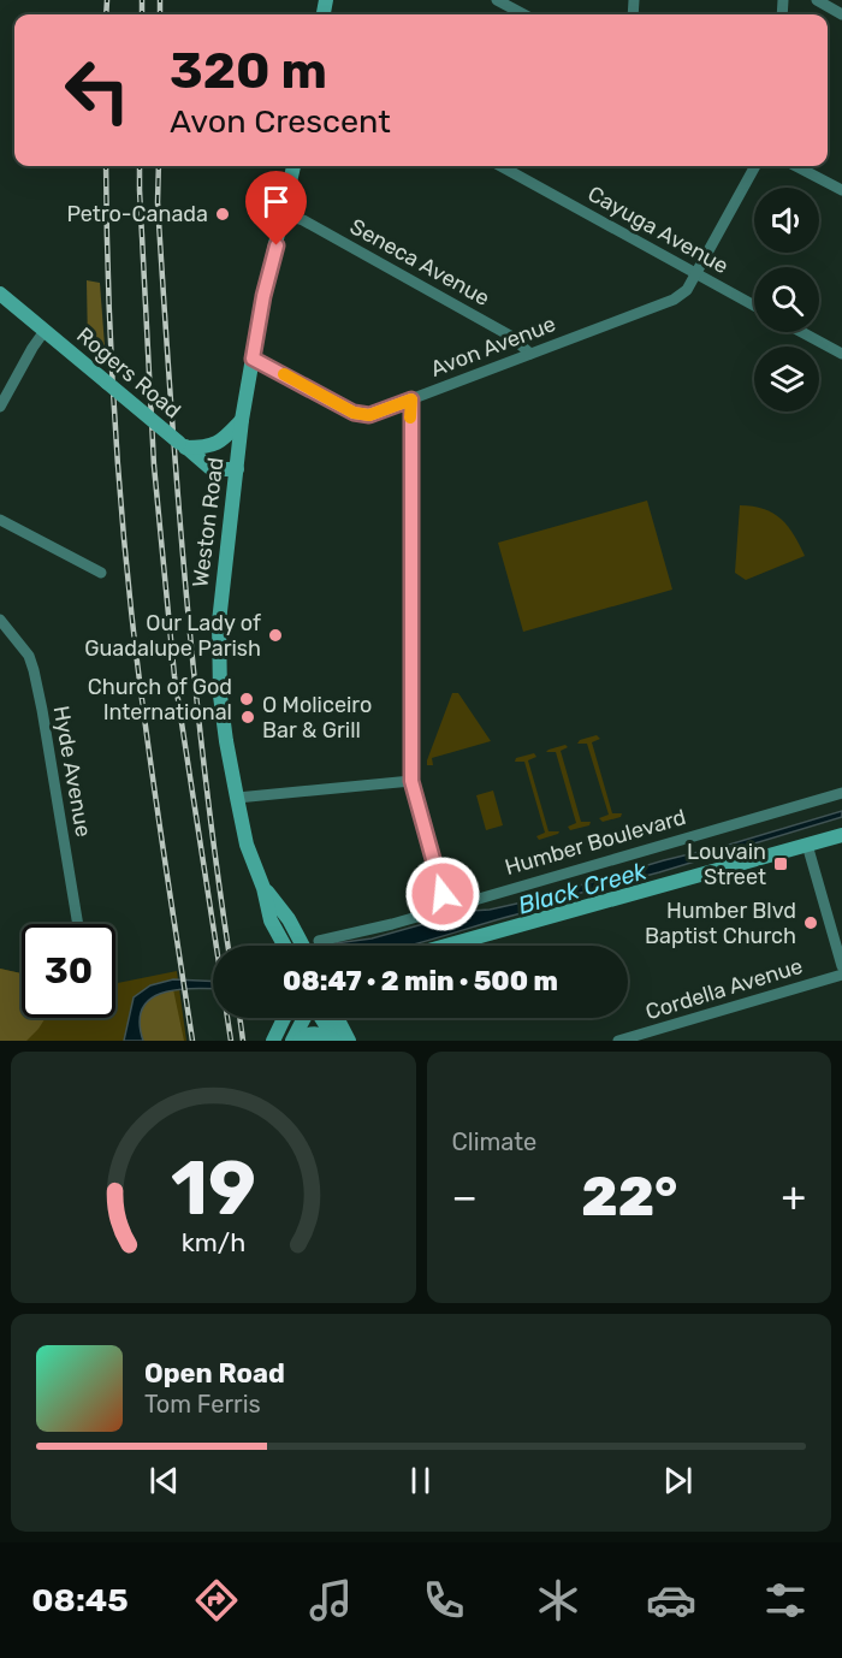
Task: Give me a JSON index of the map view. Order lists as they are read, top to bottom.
{
  "streets": {
    "main road": ["Rogers Road", "Weston Road"],
    "street": [
      "Cayuga Avenue",
      "Seneca Avenue",
      "Avon Avenue",
      "Hyde Avenue",
      "Humber Boulevard",
      "Cordella Avenue"
    ]
  },
  "crossings": [
    ["Cayuga Avenue", "Avon Avenue"],
    ["Seneca Avenue", "Avon Avenue"],
    ["Seneca Avenue", "Weston Road"],
    ["Avon Avenue", "Humber Boulevard"],
    ["Rogers Road", "Weston Road"]
  ],
  "water": ["Black Creek"],
  "places": {
    "other": [
      "Petro-Canada",
      "Our Lady of Guadalupe Parish",
      "Church of God International",
      "O Moliceiro Bar & Grill",
      "Humber Blvd Baptist Church"
    ],
    "transit": ["Louvain Street"]
  },
  "page": {
    "turn": ["320 m", "Avon Crescent"],
    "limit": "30",
    "trip": "08:47 · 2 min · 500 m",
    "tile": "Climate",
    "heat": ["−", "22°", "+"],
    "song": ["Open Road", "Tom Ferris"],
    "tabs": "08:45",
    "gauge": ["19", "km/h"]
  }
}
